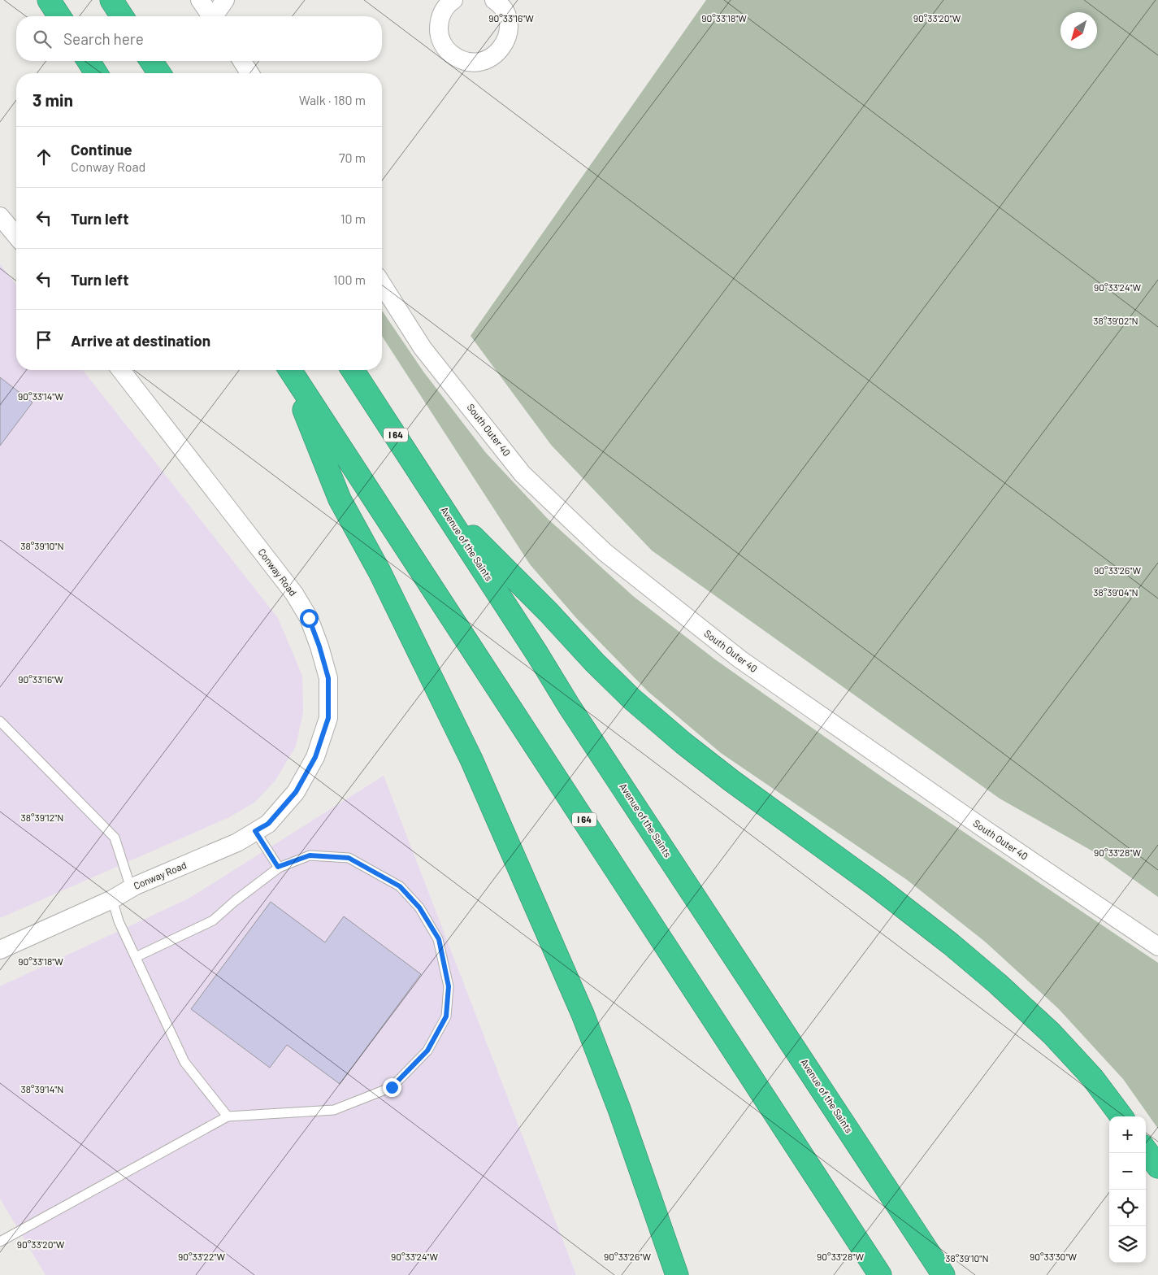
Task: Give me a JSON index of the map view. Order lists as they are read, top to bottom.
{
  "streets": {
    "highway": ["I 64", "Avenue of the Saints"],
    "street": ["South Outer 40", "Conway Road"]
  },
  "north": "bottom left",
  "page": {
    "search": "Search here",
    "heading": ["3 min", "Walk · 180 m"],
    "list": [
      ["Continue", "Conway Road", "70 m"],
      ["Turn left", "10 m"],
      ["Turn left", "100 m"],
      "Arrive at destination"
    ],
    "map_buttons": ["+", "−"]
  },
  "coordinates": [
    "90°33'16\"W",
    "90°33'18\"W",
    "90°33'20\"W",
    "90°33'24\"W",
    "38°39'02\"N",
    "90°33'14\"W",
    "38°39'10\"N",
    "90°33'26\"W",
    "38°39'04\"N",
    "38°39'12\"N",
    "90°33'28\"W",
    "38°39'14\"N",
    "90°33'22\"W",
    "90°33'30\"W"
  ]
}
